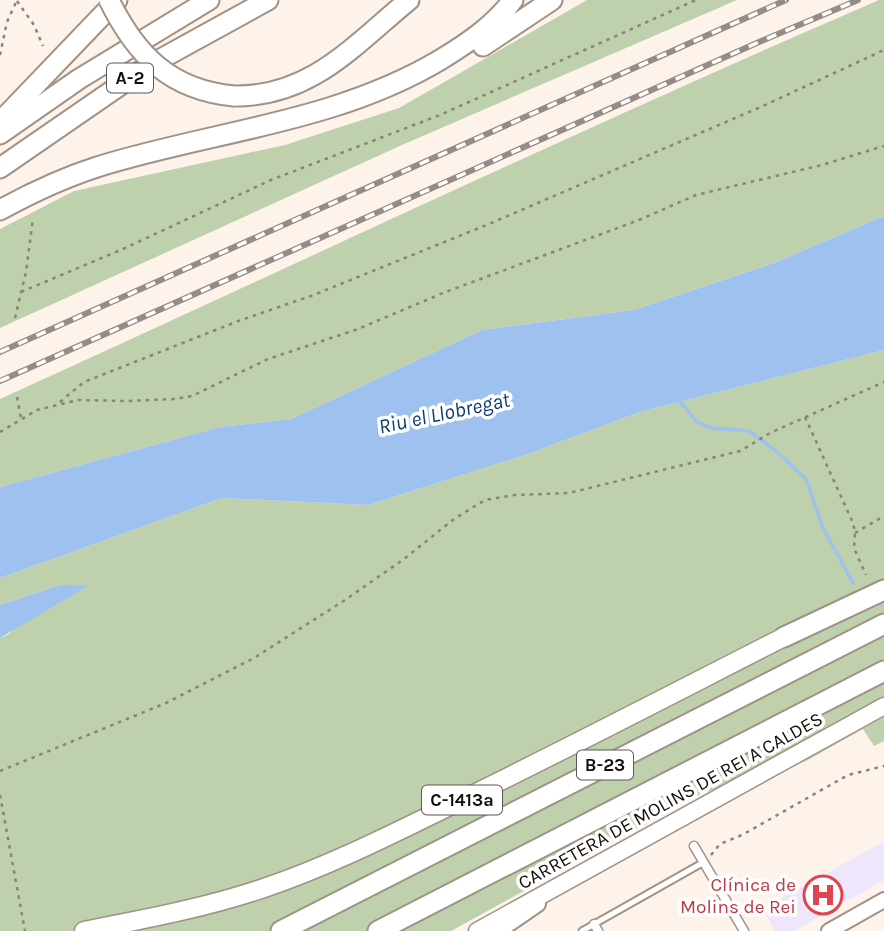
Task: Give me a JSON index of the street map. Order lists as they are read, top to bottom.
{
  "streets": {
    "highway": ["A-2", "B-23"],
    "main road": ["C-1413a", "CARRETERA DE MOLINS DE REI A CALDES"]
  },
  "water": ["Riu el Llobregat"],
  "places": {
    "hospital": ["Clínica de Molins de Rei"]
  }
}
